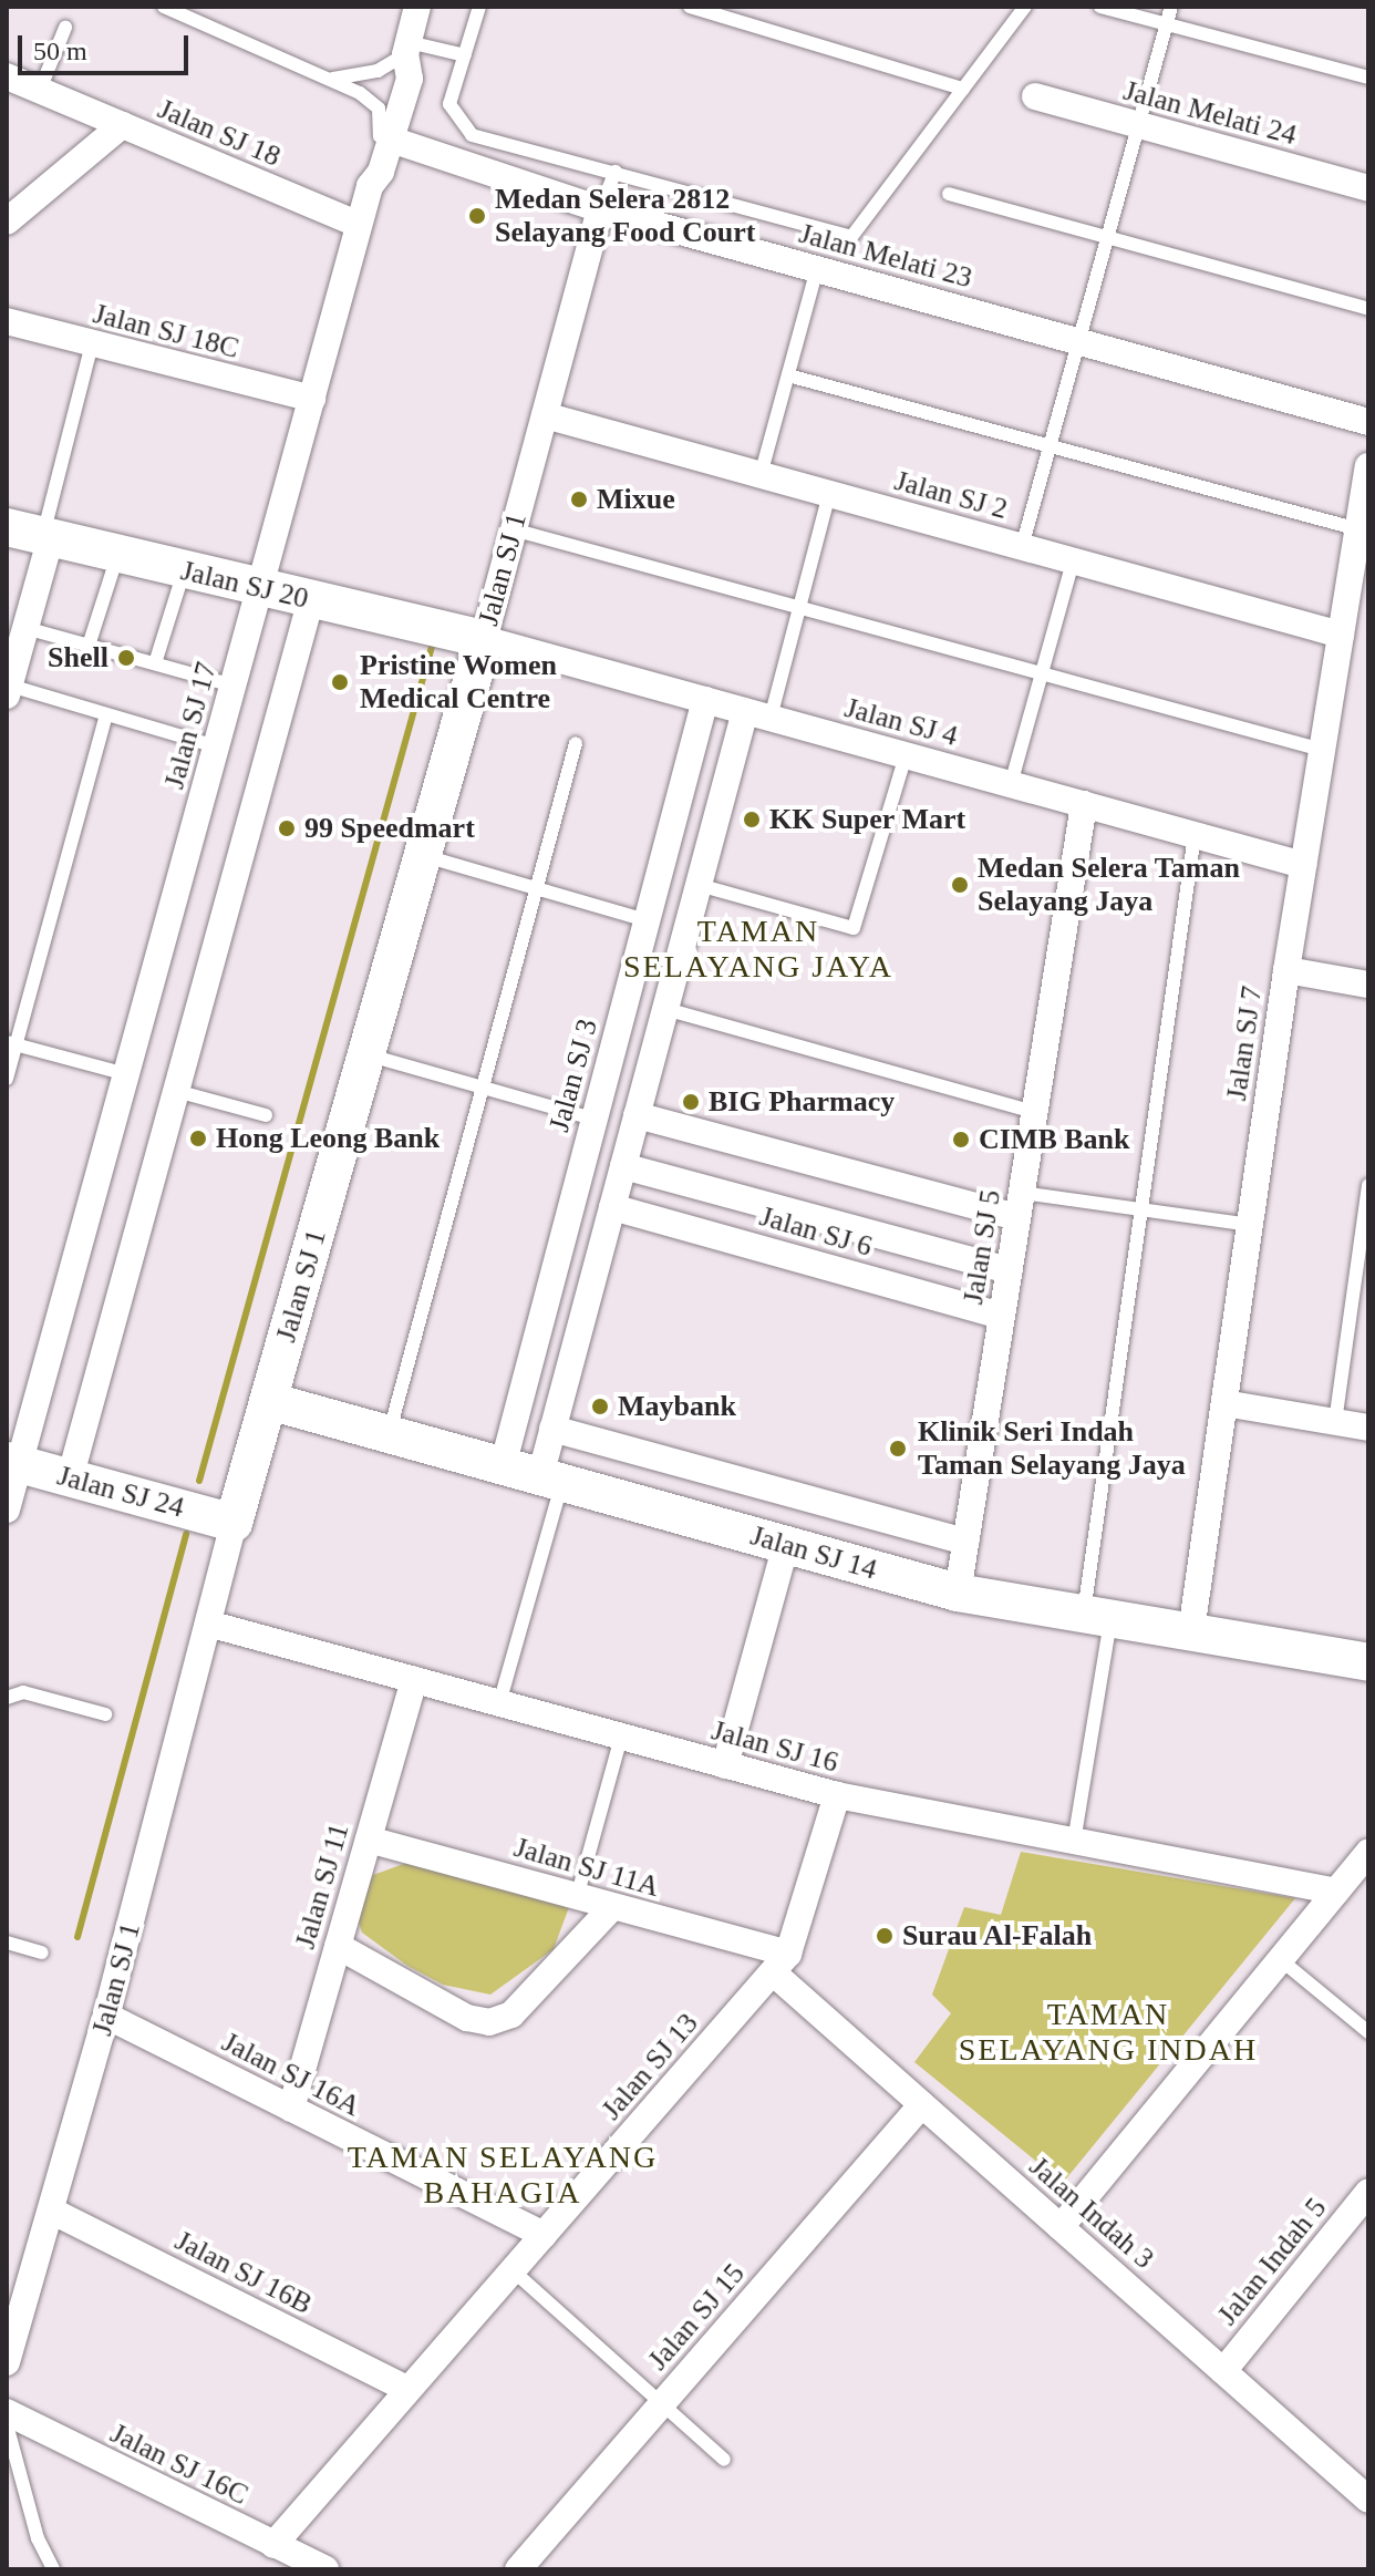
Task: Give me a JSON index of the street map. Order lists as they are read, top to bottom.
{
  "streets": {
    "street": [
      "Jalan Melati 24",
      "Jalan SJ 18",
      "Jalan Melati 23",
      "Jalan SJ 18C",
      "Jalan SJ 2",
      "Jalan SJ 1",
      "Jalan SJ 20",
      "Jalan SJ 4",
      "Jalan SJ 17",
      "Jalan SJ 7",
      "Jalan SJ 3",
      "Jalan SJ 6",
      "Jalan SJ 5",
      "Jalan SJ 24",
      "Jalan SJ 14",
      "Jalan SJ 16",
      "Jalan SJ 11A",
      "Jalan SJ 11",
      "Jalan SJ 13",
      "Jalan SJ 16A",
      "Jalan Indah 3",
      "Jalan Indah 5",
      "Jalan SJ 16B",
      "Jalan SJ 15",
      "Jalan SJ 16C"
    ]
  },
  "crossings": [
    ["Jalan SJ 18", "Jalan SJ 17"],
    ["Jalan Melati 23", "Jalan SJ 1"],
    ["Jalan Melati 23", "Jalan SJ 17"],
    ["Jalan SJ 18C", "Jalan SJ 17"],
    ["Jalan SJ 2", "Jalan SJ 1"],
    ["Jalan SJ 2", "Jalan SJ 7"],
    ["Jalan SJ 1", "Jalan SJ 20"],
    ["Jalan SJ 1", "Jalan SJ 4"],
    ["Jalan SJ 1", "Jalan SJ 24"],
    ["Jalan SJ 1", "Jalan SJ 14"],
    ["Jalan SJ 1", "Jalan SJ 16"],
    ["Jalan SJ 1", "Jalan SJ 16A"],
    ["Jalan SJ 1", "Jalan SJ 16B"],
    ["Jalan SJ 20", "Jalan SJ 4"],
    ["Jalan SJ 20", "Jalan SJ 17"],
    ["Jalan SJ 4", "Jalan SJ 7"],
    ["Jalan SJ 4", "Jalan SJ 3"],
    ["Jalan SJ 4", "Jalan SJ 5"],
    ["Jalan SJ 17", "Jalan SJ 24"],
    ["Jalan SJ 7", "Jalan SJ 14"],
    ["Jalan SJ 3", "Jalan SJ 14"],
    ["Jalan SJ 6", "Jalan SJ 5"],
    ["Jalan SJ 5", "Jalan SJ 14"],
    ["Jalan SJ 16", "Jalan SJ 11"],
    ["Jalan SJ 16", "Jalan SJ 13"],
    ["Jalan SJ 11A", "Jalan SJ 11"],
    ["Jalan SJ 11A", "Jalan SJ 13"],
    ["Jalan SJ 11A", "Jalan Indah 3"],
    ["Jalan SJ 11", "Jalan SJ 16A"],
    ["Jalan SJ 13", "Jalan SJ 16A"],
    ["Jalan SJ 13", "Jalan Indah 3"],
    ["Jalan SJ 13", "Jalan SJ 16B"],
    ["Jalan SJ 13", "Jalan SJ 16C"],
    ["Jalan Indah 3", "Jalan Indah 5"],
    ["Jalan Indah 3", "Jalan SJ 15"]
  ],
  "districts": ["TAMAN SELAYANG JAYA", "TAMAN SELAYANG INDAH", "TAMAN SELAYANG BAHAGIA"],
  "places": [
    "Medan Selera 2812 Selayang Food Court",
    "Mixue",
    "Shell",
    "Pristine Women Medical Centre",
    "KK Super Mart",
    "99 Speedmart",
    "Medan Selera Taman Selayang Jaya",
    "BIG Pharmacy",
    "Hong Leong Bank",
    "CIMB Bank",
    "Maybank",
    "Klinik Seri Indah Taman Selayang Jaya",
    "Surau Al-Falah"
  ],
  "scale_bar": "50 m"
}
